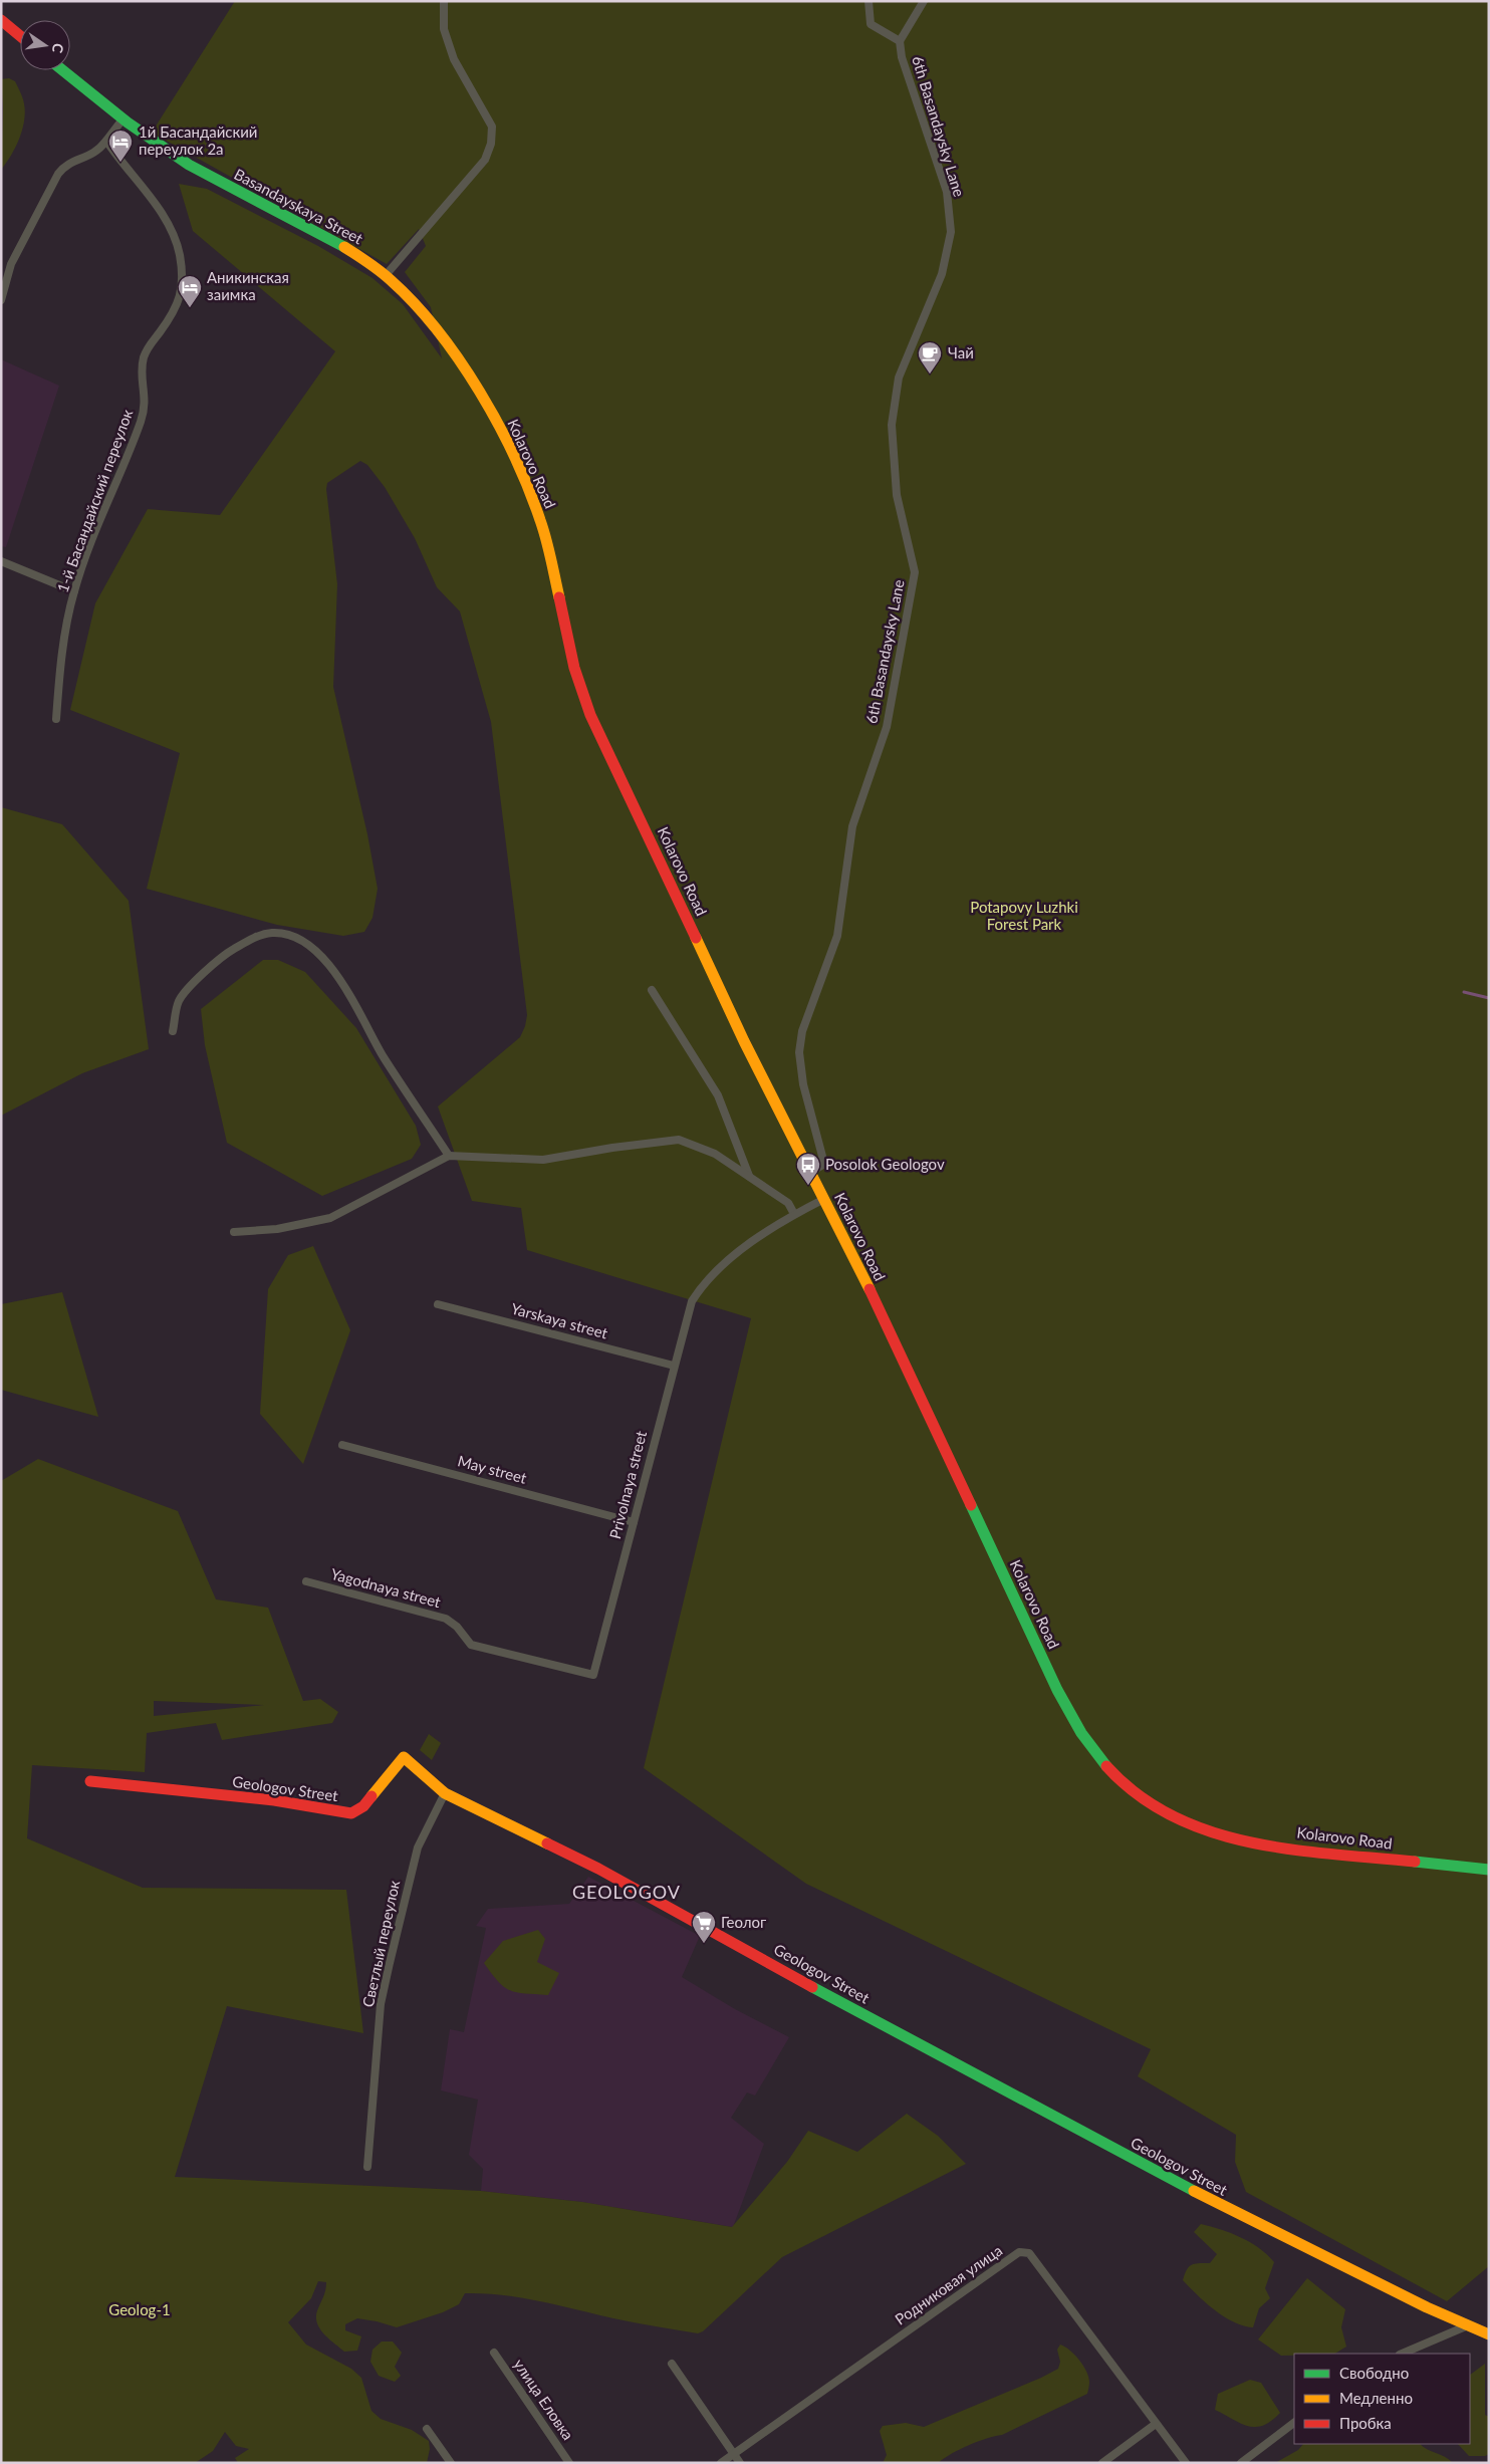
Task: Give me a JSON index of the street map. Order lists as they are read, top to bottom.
{
  "streets": {
    "street": [
      "6th Basandaysky Lane",
      "Basandayskaya Street",
      "Kolarovo Road",
      "1-й Басандайский переулок",
      "Yarskaya street",
      "May street",
      "Privolnaya street",
      "Yagodnaya street",
      "Geologov Street",
      "Светлый переулок",
      "Родниковая улица",
      "улица Еловка"
    ]
  },
  "crossings": [
    ["6th Basandaysky Lane", "Kolarovo Road"],
    ["Basandayskaya Street", "Kolarovo Road"],
    ["Yarskaya street", "Privolnaya street"],
    ["May street", "Privolnaya street"],
    ["Privolnaya street", "Yagodnaya street"],
    ["Geologov Street", "Светлый переулок"]
  ],
  "districts": ["GEOLOGOV"],
  "parks": ["Potapovy Luzhki Forest Park", "Geolog-1"],
  "places": {
    "hotel": ["1й Басандайский переулок 2а", "Аникинская заимка"],
    "cafe": ["Чай"],
    "bus stop": ["Posolok Geologov"],
    "supermarket": ["Геолог"]
  },
  "legend": ["Свободно", "Медленно", "Пробка"],
  "north": "right"
}
